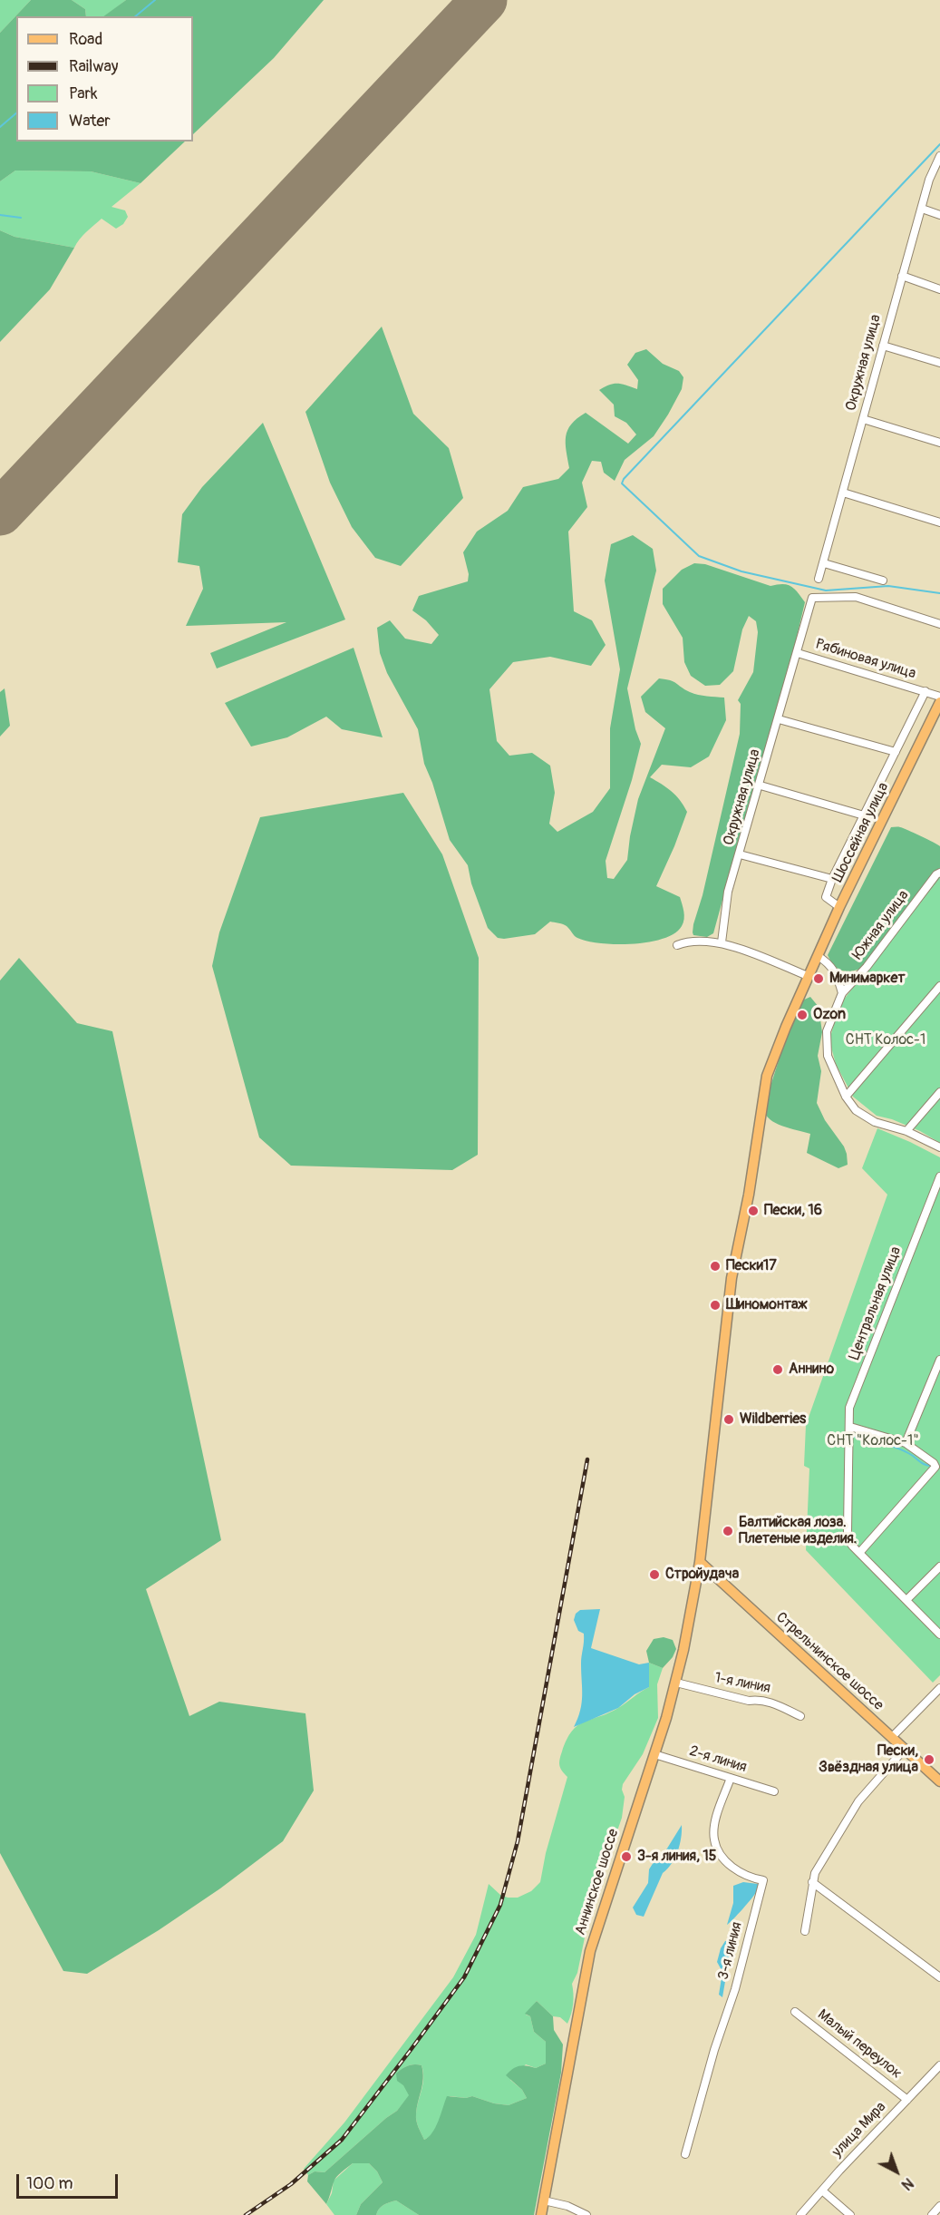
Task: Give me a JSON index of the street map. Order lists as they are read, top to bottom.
{
  "streets": {
    "main road": ["Шоссейная улица", "Стрельнинское шоссе", "Аннинское шоссе"],
    "street": [
      "Окружная улица",
      "Рябиновая улица",
      "Южная улица",
      "Центральная улица",
      "1-я линия",
      "2-я линия",
      "3-я линия",
      "Малый переулок",
      "улица Мира"
    ]
  },
  "crossings": [
    ["Окружная улица", "Рябиновая улица"],
    ["Шоссейная улица", "Стрельнинское шоссе"],
    ["Шоссейная улица", "Аннинское шоссе"],
    ["Стрельнинское шоссе", "Аннинское шоссе"],
    ["1-я линия", "Аннинское шоссе"],
    ["2-я линия", "Аннинское шоссе"],
    ["2-я линия", "3-я линия"],
    ["Малый переулок", "улица Мира"]
  ],
  "parks": ["СНТ Колос-1", "СНТ \"Колос-1\""],
  "places": [
    "Минимаркет",
    "Ozon",
    "Пески, 16",
    "Пески17",
    "Шиномонтаж",
    "Аннино",
    "Wildberries",
    "Балтийская лоза. Плетеные изделия.",
    "Стройудача",
    "Пески, Звёздная улица",
    "3-я линия, 15"
  ],
  "legend": [
    "Road",
    "Railway",
    "Park",
    "Water"
  ],
  "scale_bar": "100 m",
  "north": "bottom right"
}
